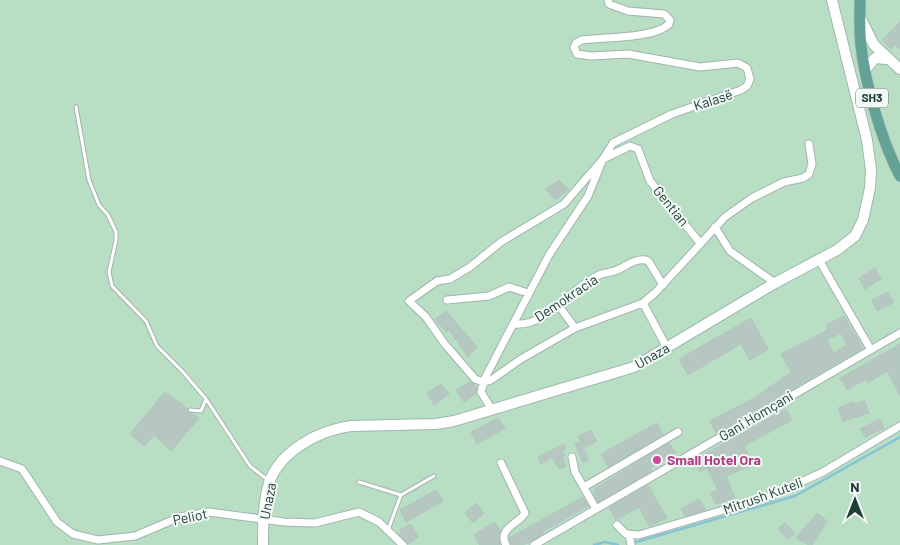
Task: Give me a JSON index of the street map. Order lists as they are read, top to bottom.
{
  "streets": {
    "main road": ["SH3", "Unaza"],
    "street": [
      "Kalasë",
      "Gentian",
      "Demokracia",
      "Gani Homçani",
      "Mitrush Kuteli",
      "Peliot"
    ]
  },
  "crossings": [
    ["Kalasë", "Gentian"],
    ["Kalasë", "Demokracia"],
    ["Unaza", "Peliot"]
  ],
  "places": ["Small Hotel Ora"],
  "north": "top"
}
